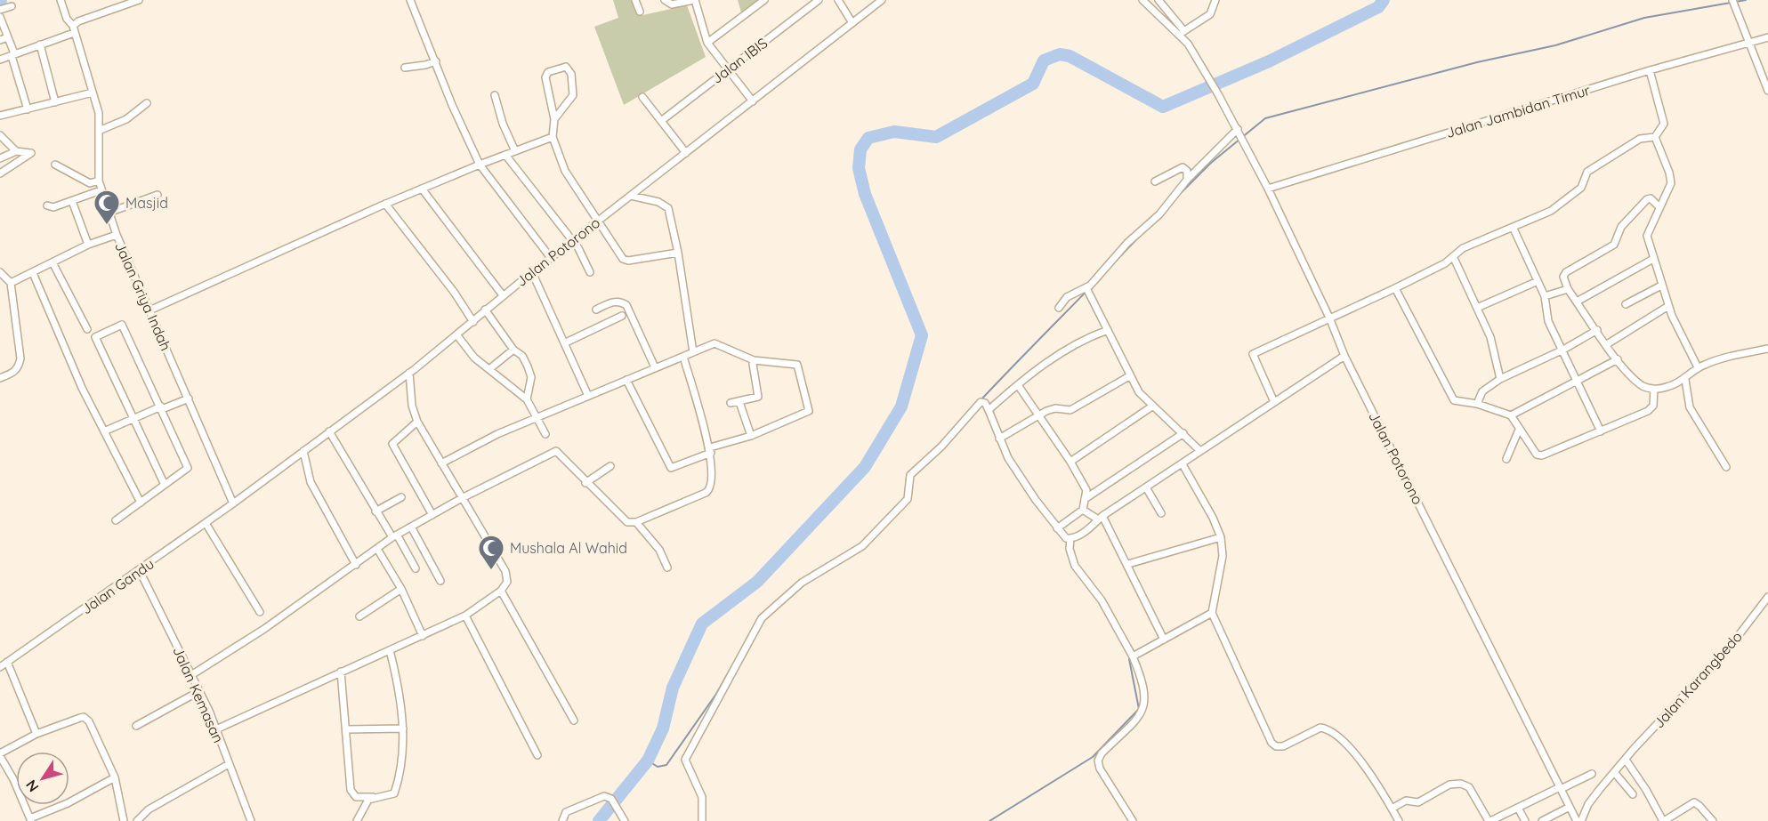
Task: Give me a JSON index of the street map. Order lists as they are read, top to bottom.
{
  "streets": {
    "street": [
      "Jalan IBIS",
      "Jalan Jambidan Timur",
      "Jalan Potorono",
      "Jalan Griya Indah",
      "Jalan Gandu",
      "Jalan Karangbedo",
      "Jalan Kemasan"
    ]
  },
  "crossings": [
    ["Jalan Jambidan Timur", "Jalan Potorono"],
    ["Jalan Potorono", "Jalan Griya Indah"],
    ["Jalan Potorono", "Jalan Gandu"],
    ["Jalan Griya Indah", "Jalan Gandu"],
    ["Jalan Gandu", "Jalan Kemasan"]
  ],
  "places": {
    "mosque": ["Masjid", "Mushala Al Wahid"]
  },
  "north": "bottom left"
}
